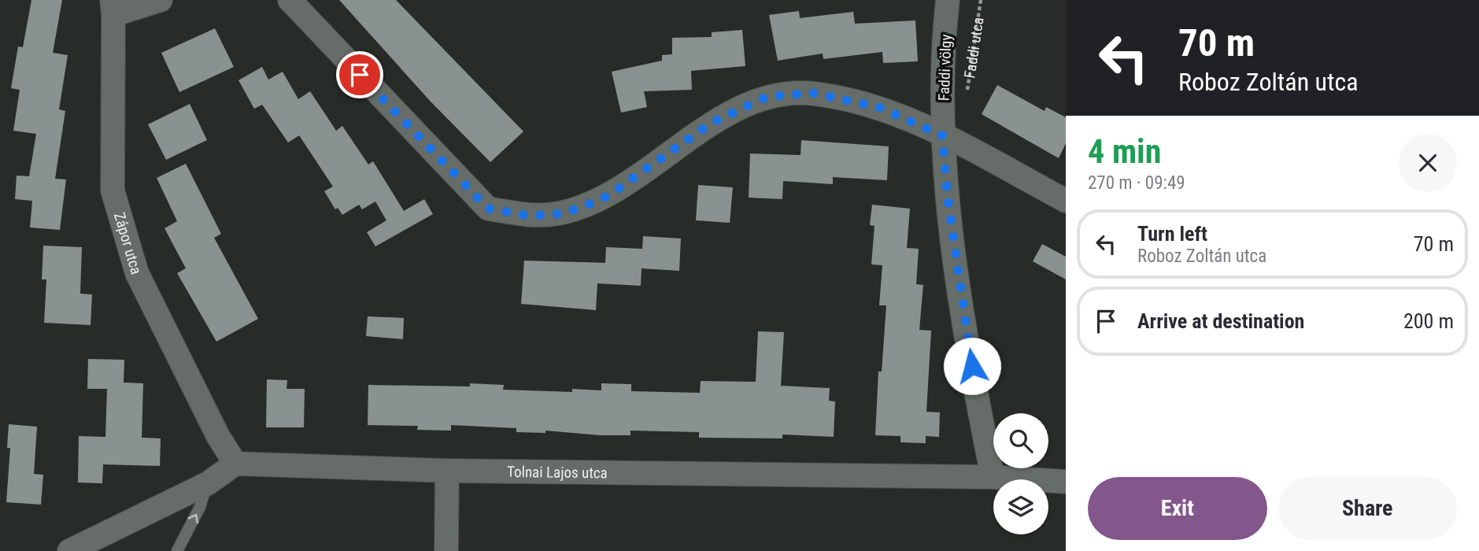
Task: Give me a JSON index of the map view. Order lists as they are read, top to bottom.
{
  "streets": {
    "street": ["Faddi völgy", "Zápor utca", "Tolnai Lajos utca"],
    "path": ["Faddi utca"]
  },
  "crossings": [
    ["Faddi utca", "Faddi völgy"],
    ["Zápor utca", "Tolnai Lajos utca"]
  ],
  "page": {
    "turn": ["70 m", "Roboz Zoltán utca"],
    "heading": ["4 min", "270 m · 09:49"],
    "list": [
      {
        "name": "Turn left",
        "note": "Roboz Zoltán utca",
        "value": "70 m"
      },
      {
        "name": "Arrive at destination",
        "value": "200 m"
      }
    ],
    "buttons": ["Exit", "Share"]
  }
}
